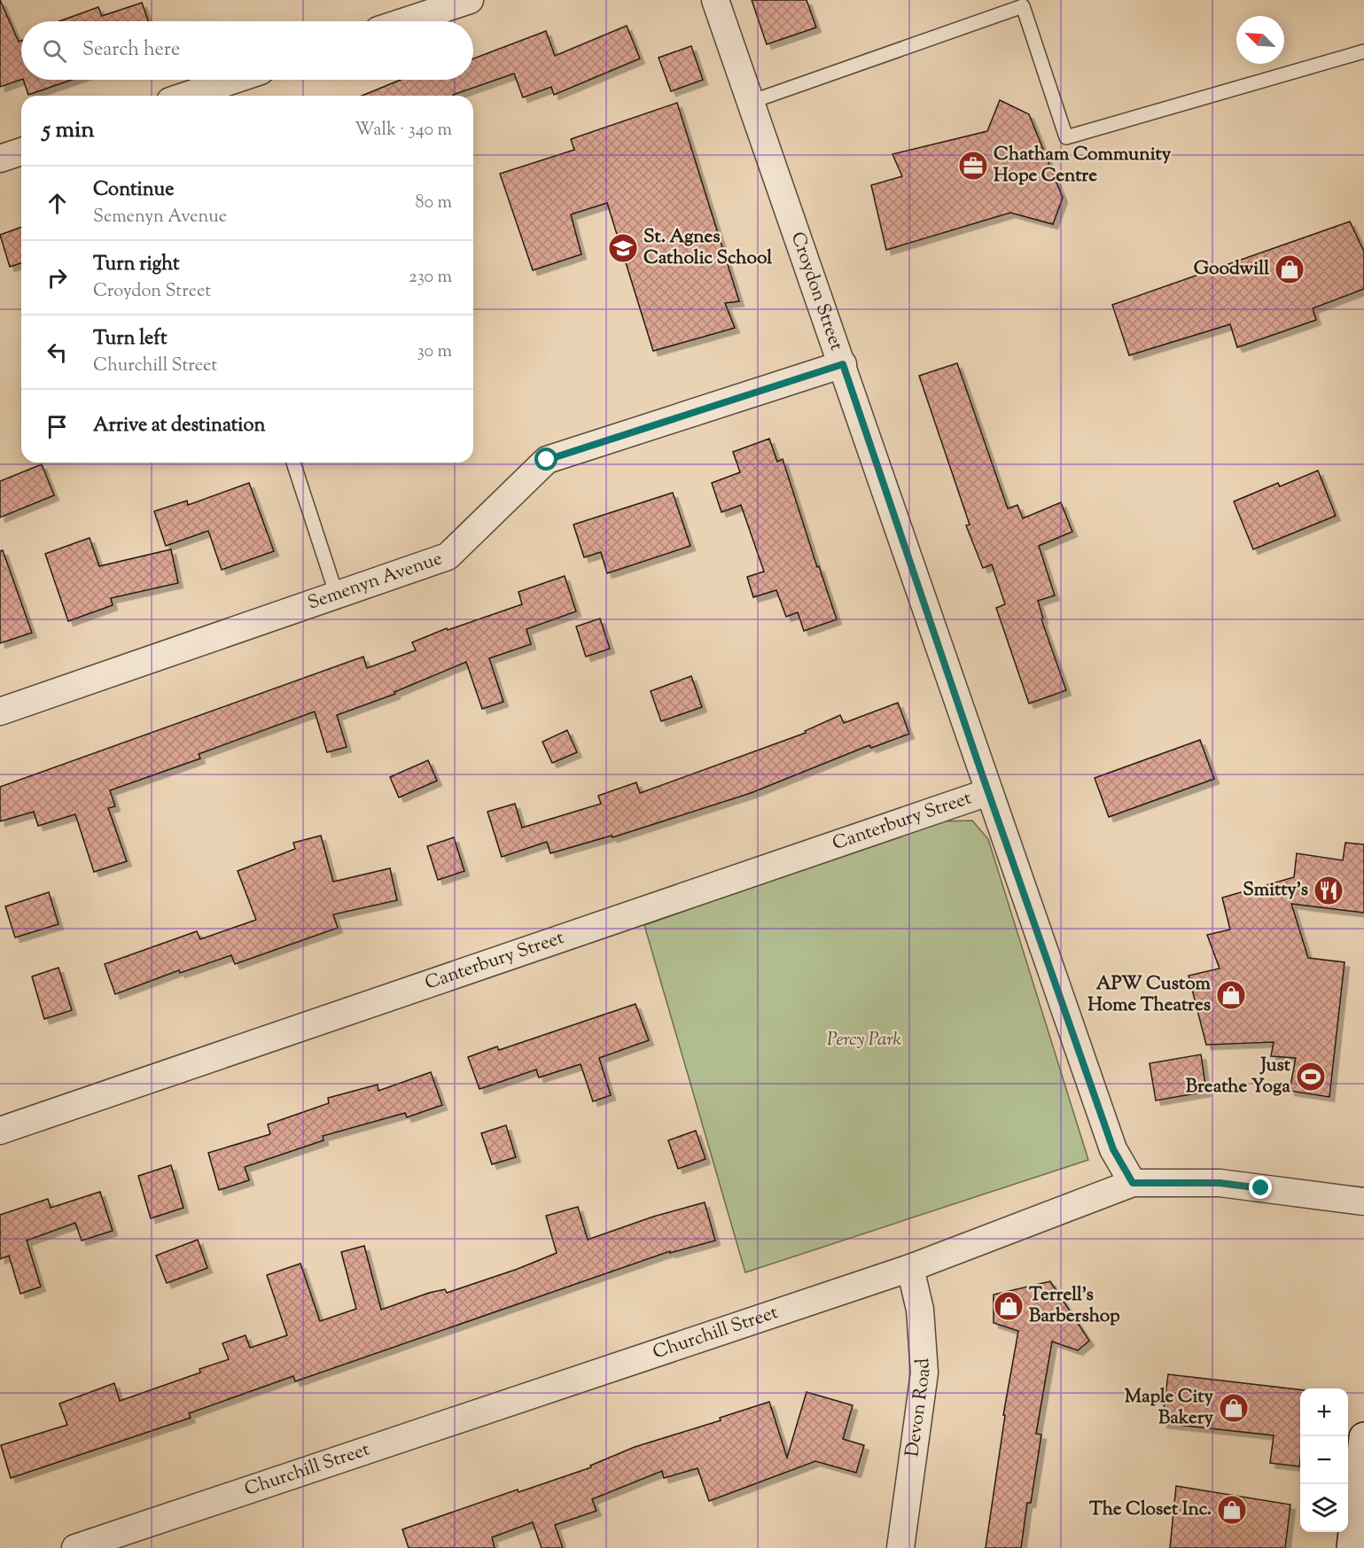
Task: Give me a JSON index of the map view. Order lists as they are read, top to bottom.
{
  "streets": {
    "street": [
      "Croydon Street",
      "Semenyn Avenue",
      "Canterbury Street",
      "Churchill Street",
      "Devon Road"
    ]
  },
  "crossings": [
    ["Croydon Street", "Semenyn Avenue"],
    ["Croydon Street", "Canterbury Street"],
    ["Croydon Street", "Churchill Street"],
    ["Churchill Street", "Devon Road"]
  ],
  "parks": ["Percy Park"],
  "places": {
    "office": ["Chatham Community Hope Centre"],
    "school or university": ["St. Agnes Catholic School"],
    "shop": [
      "Goodwill",
      "APW Custom Home Theatres",
      "Terrell's Barbershop",
      "Maple City Bakery",
      "The Closet Inc."
    ],
    "restaurant": ["Smitty's"],
    "sports": ["Just Breathe Yoga"]
  },
  "north": "top left",
  "page": {
    "search": "Search here",
    "heading": ["5 min", "Walk · 340 m"],
    "list": [
      ["Continue", "Semenyn Avenue", "80 m"],
      ["Turn right", "Croydon Street", "230 m"],
      ["Turn left", "Churchill Street", "30 m"],
      "Arrive at destination"
    ],
    "map_buttons": ["+", "−"]
  }
}
